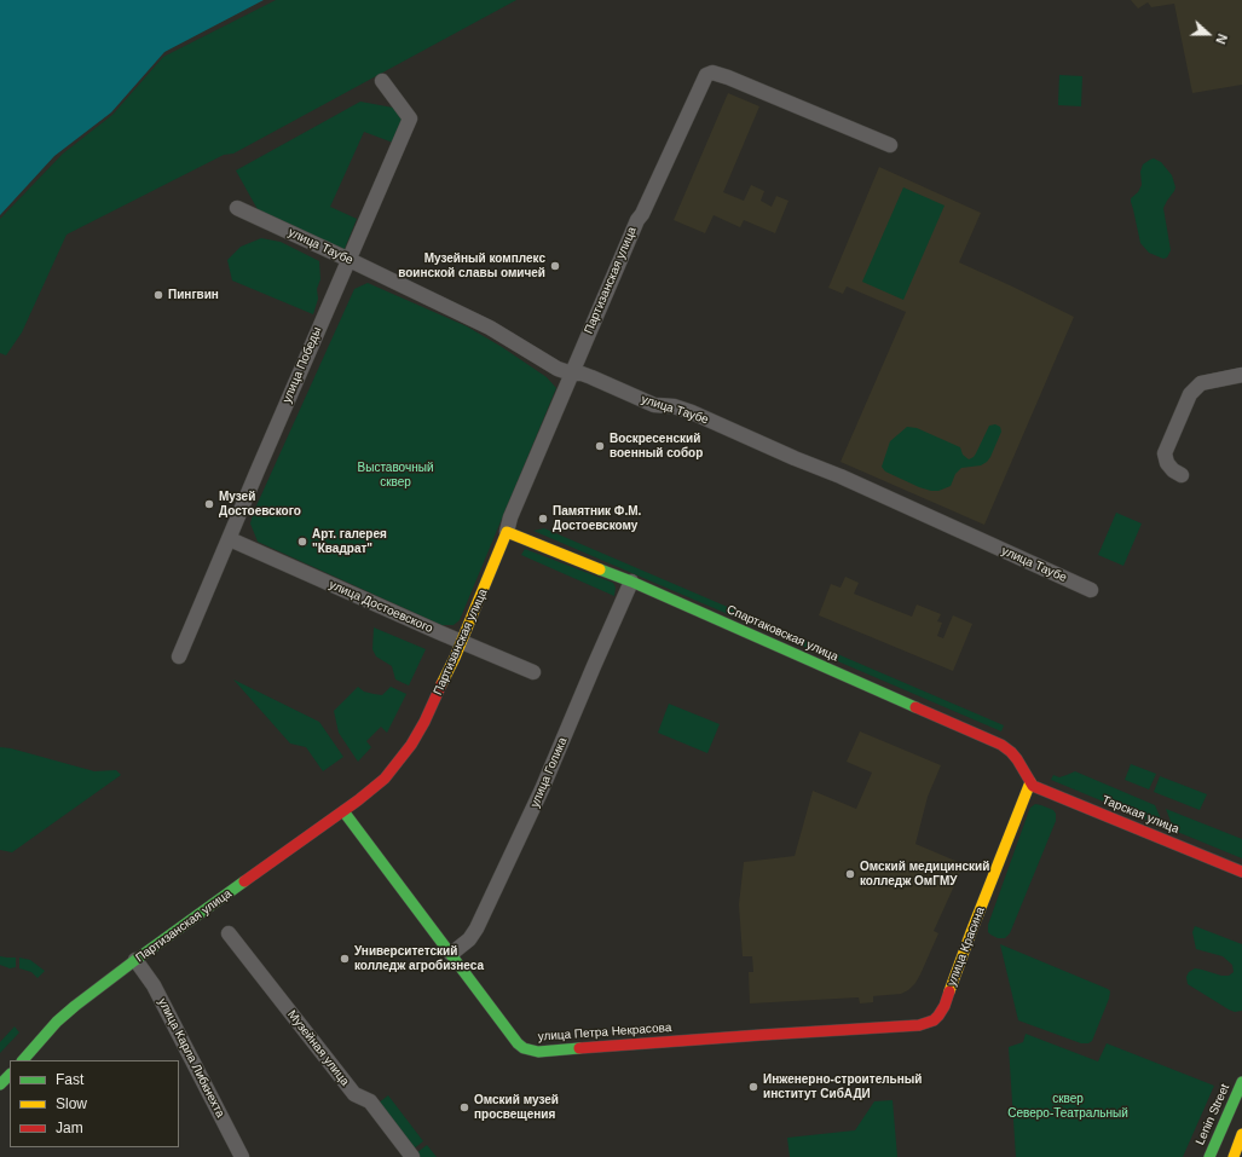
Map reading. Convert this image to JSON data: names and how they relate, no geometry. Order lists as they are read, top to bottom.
{
  "streets": {
    "street": [
      "улица Таубе",
      "Партизанская улица",
      "улица Победы",
      "улица Достоевского",
      "Спартаковская улица",
      "улица Голика",
      "Тарская улица",
      "улица Красина",
      "улица Петра Некрасова",
      "Музейная улица",
      "улица Карла Либкнехта",
      "Lenin Street"
    ]
  },
  "crossings": [
    ["улица Таубе", "Партизанская улица"],
    ["улица Таубе", "улица Победы"],
    ["Партизанская улица", "улица Достоевского"],
    ["Партизанская улица", "Спартаковская улица"],
    ["Партизанская улица", "улица Петра Некрасова"],
    ["Партизанская улица", "улица Карла Либкнехта"],
    ["улица Победы", "улица Достоевского"],
    ["Спартаковская улица", "улица Голика"],
    ["Спартаковская улица", "Тарская улица"],
    ["Спартаковская улица", "улица Красина"],
    ["улица Голика", "улица Петра Некрасова"],
    ["Тарская улица", "улица Красина"],
    ["улица Красина", "улица Петра Некрасова"]
  ],
  "parks": ["Выставочный сквер", "сквер Северо-Театральный"],
  "places": [
    "Музейный комплекс воинской славы омичей",
    "Пингвин",
    "Воскресенский военный собор",
    "Музей Достоевского",
    "Памятник Ф.М. Достоевскому",
    "Арт. галерея \"Квадрат\"",
    "Омский медицинский колледж ОмГМУ",
    "Университетский колледж агробизнеса",
    "Инженерно-строительный институт СибАДИ",
    "Омский музей просвещения"
  ],
  "legend": ["Fast", "Slow", "Jam"],
  "north": "right"
}
